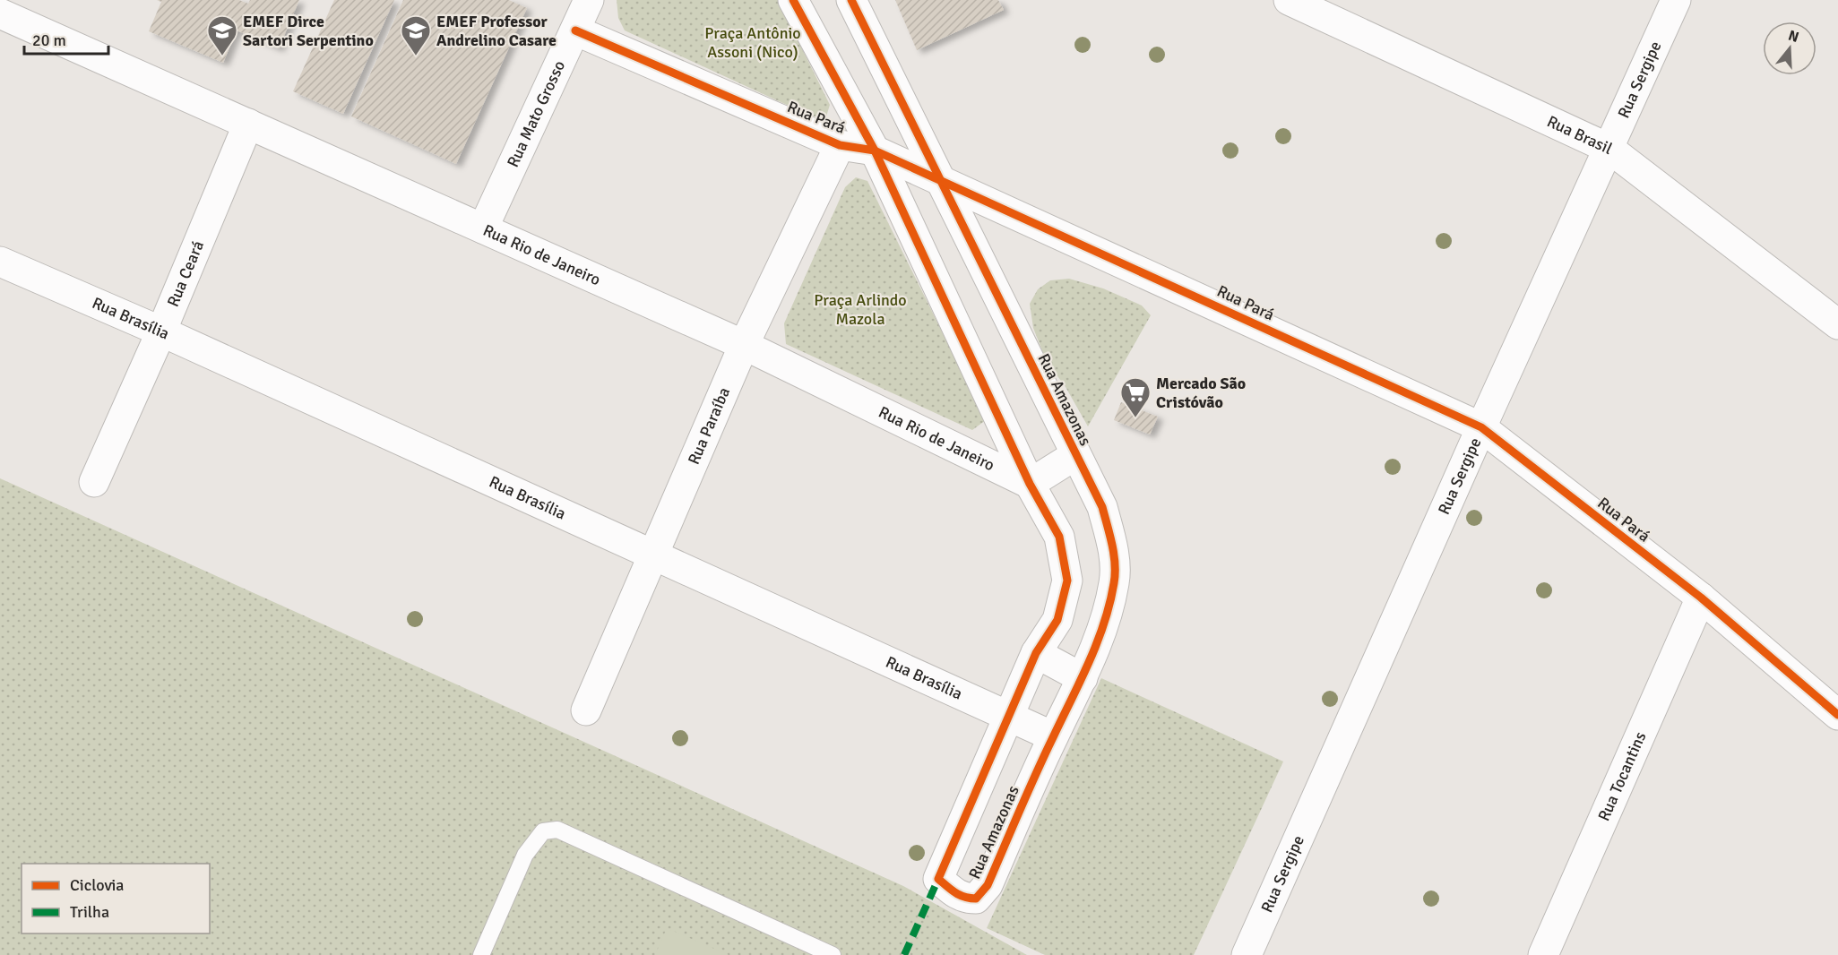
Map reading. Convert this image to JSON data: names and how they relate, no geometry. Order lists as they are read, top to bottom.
{
  "streets": {
    "street": [
      "Rua Sergipe",
      "Rua Mato Grosso",
      "Rua Pará",
      "Rua Brasil",
      "Rua Rio de Janeiro",
      "Rua Ceará",
      "Rua Brasília",
      "Rua Amazonas",
      "Rua Paraíba",
      "Rua Tocantins"
    ]
  },
  "crossings": [
    ["Rua Sergipe", "Rua Pará"],
    ["Rua Sergipe", "Rua Brasil"],
    ["Rua Mato Grosso", "Rua Pará"],
    ["Rua Mato Grosso", "Rua Rio de Janeiro"],
    ["Rua Pará", "Rua Amazonas"],
    ["Rua Pará", "Rua Paraíba"],
    ["Rua Pará", "Rua Tocantins"],
    ["Rua Rio de Janeiro", "Rua Ceará"],
    ["Rua Rio de Janeiro", "Rua Amazonas"],
    ["Rua Rio de Janeiro", "Rua Paraíba"],
    ["Rua Ceará", "Rua Brasília"],
    ["Rua Brasília", "Rua Amazonas"],
    ["Rua Brasília", "Rua Paraíba"]
  ],
  "parks": ["Praça Antônio Assoni (Nico)", "Praça Arlindo Mazola"],
  "places": {
    "school or university": ["EMEF Dirce Sartori Serpentino", "EMEF Professor Andrelino Casare"],
    "supermarket": ["Mercado São Cristóvão"]
  },
  "legend": ["Ciclovia", "Trilha"],
  "scale_bar": "20 m",
  "north": "top"
}
